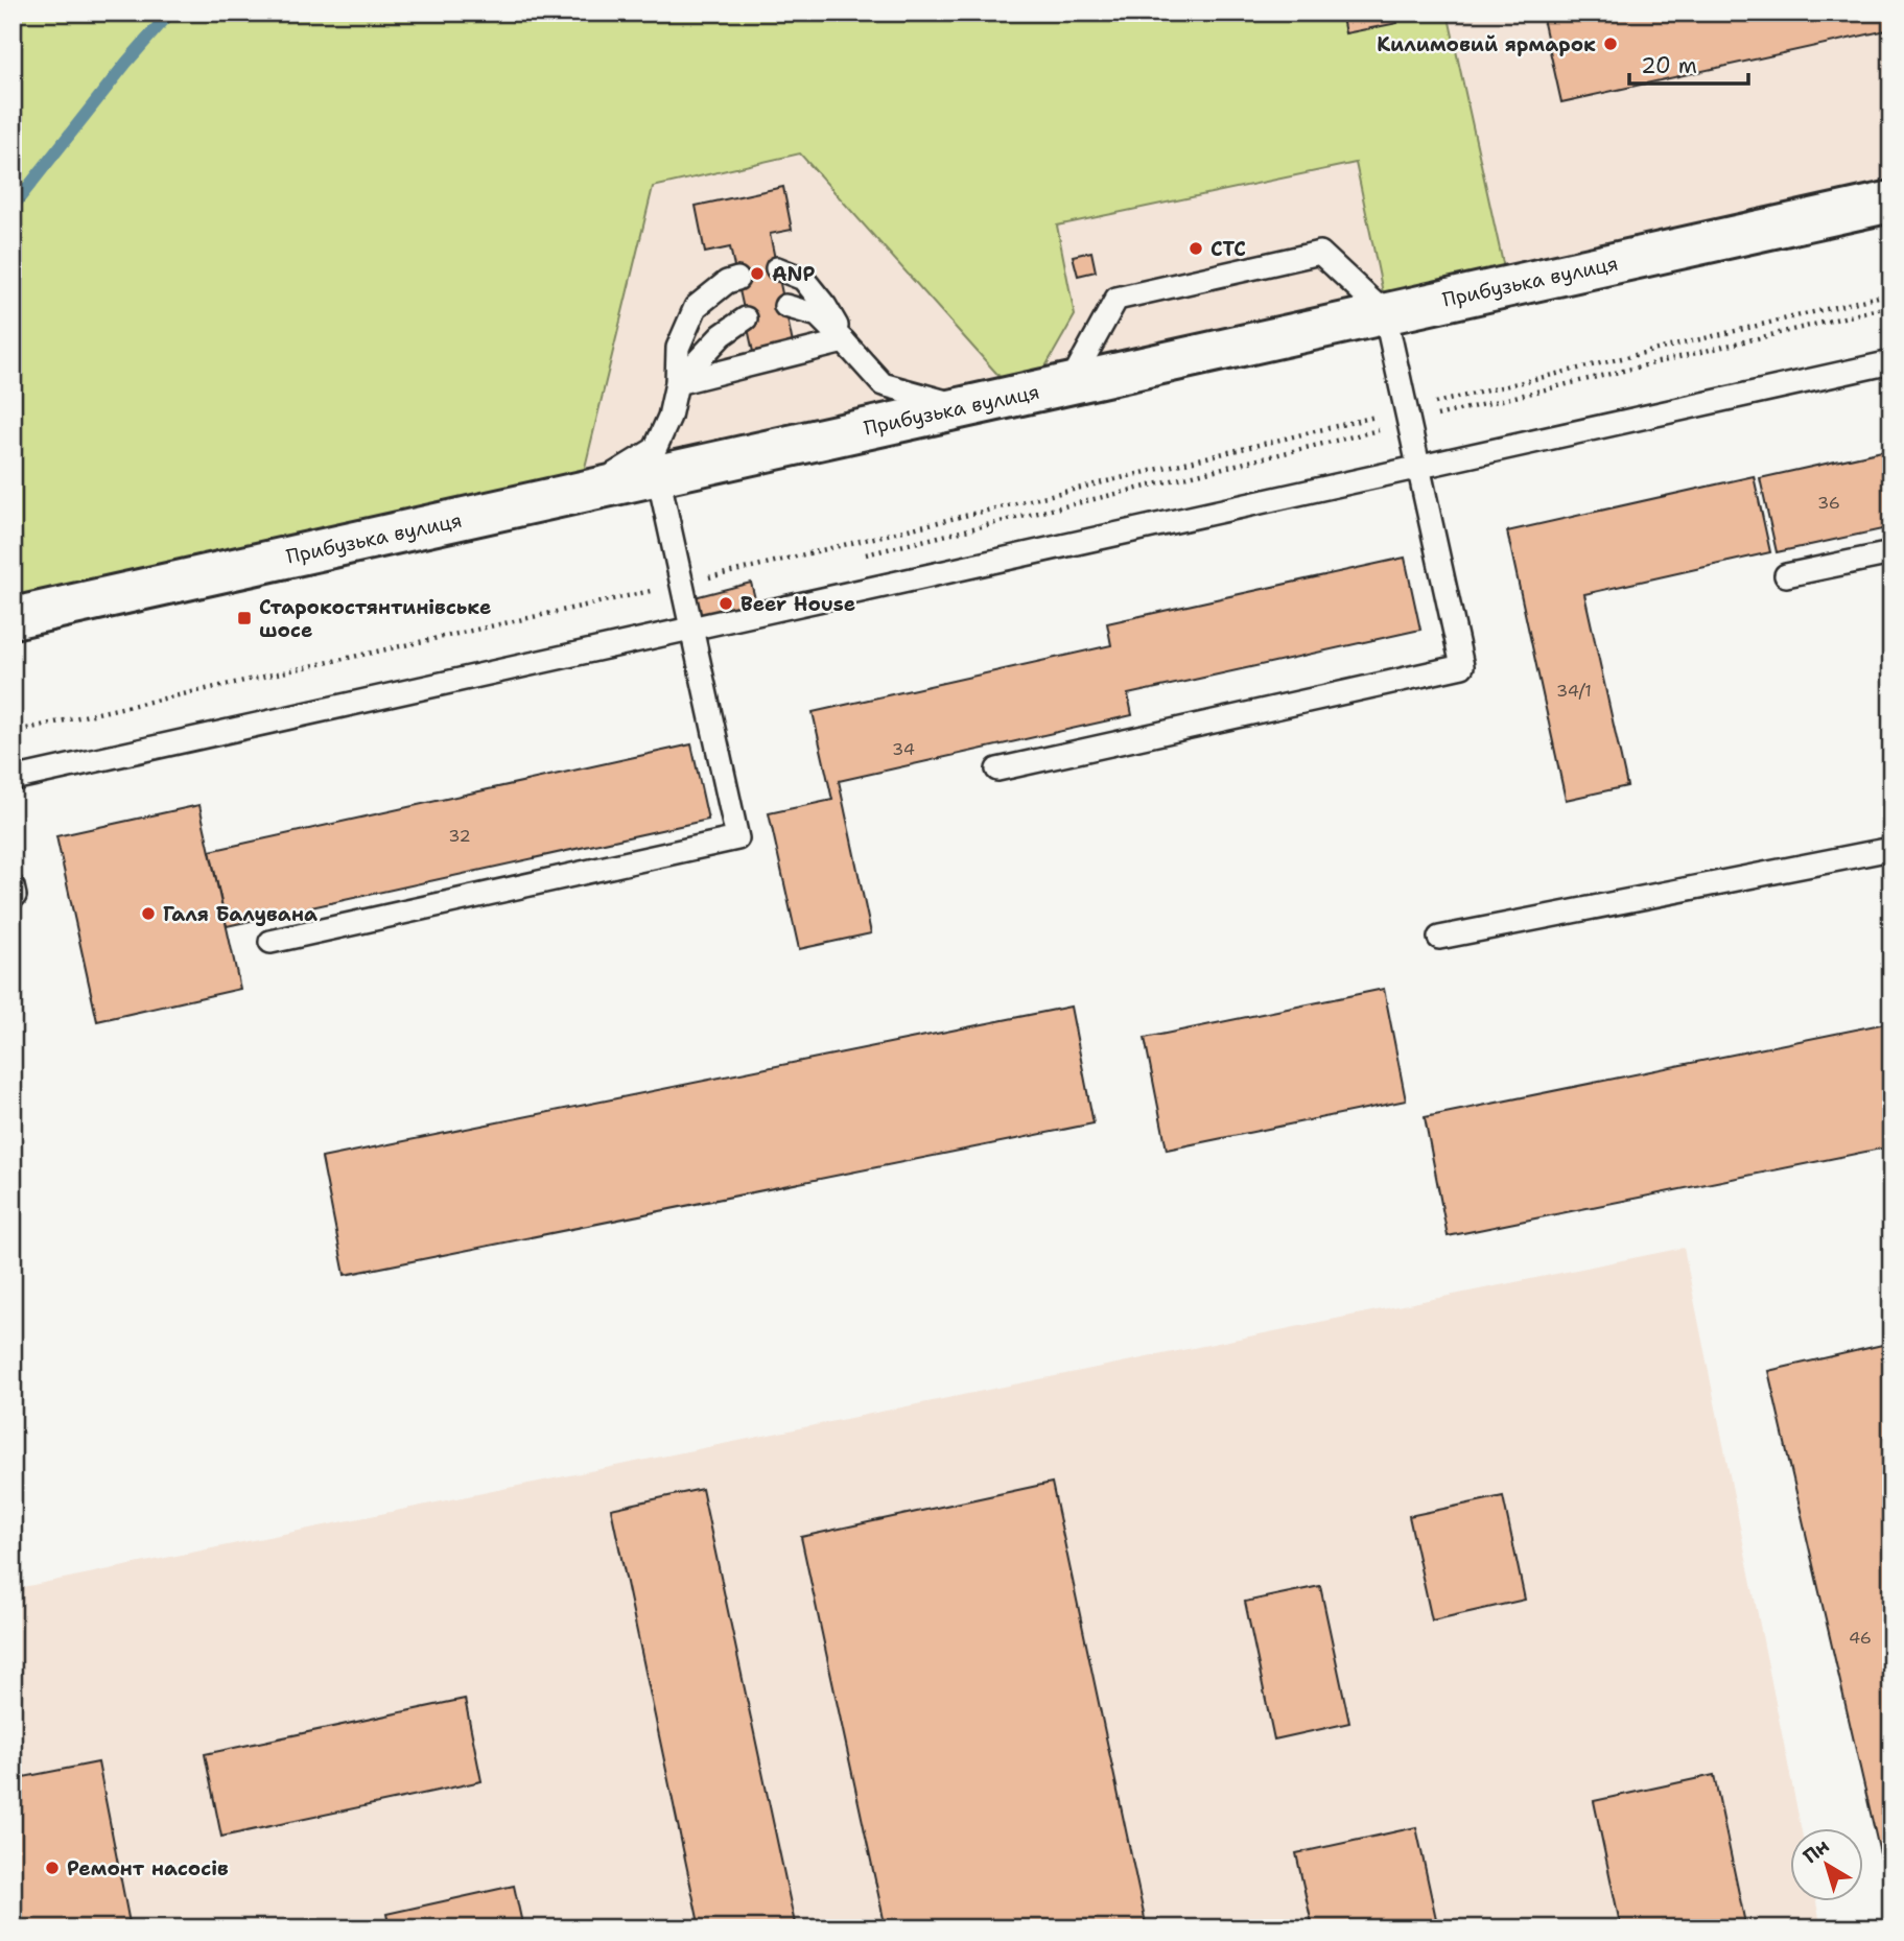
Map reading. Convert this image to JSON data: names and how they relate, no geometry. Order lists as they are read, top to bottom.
{
  "streets": {
    "street": ["Прибузька вулиця"]
  },
  "places": {
    "other": [
      "Килимовий ярмарок",
      "СТС",
      "ANP",
      "Beer House",
      "Галя Балувана",
      "Ремонт насосів"
    ],
    "transit": ["Старокостянтинівське шосе"]
  },
  "house_numbers": [
    "36",
    "34/1",
    "34",
    "32",
    "46"
  ],
  "scale_bar": "20 m",
  "north": "top left"
}
